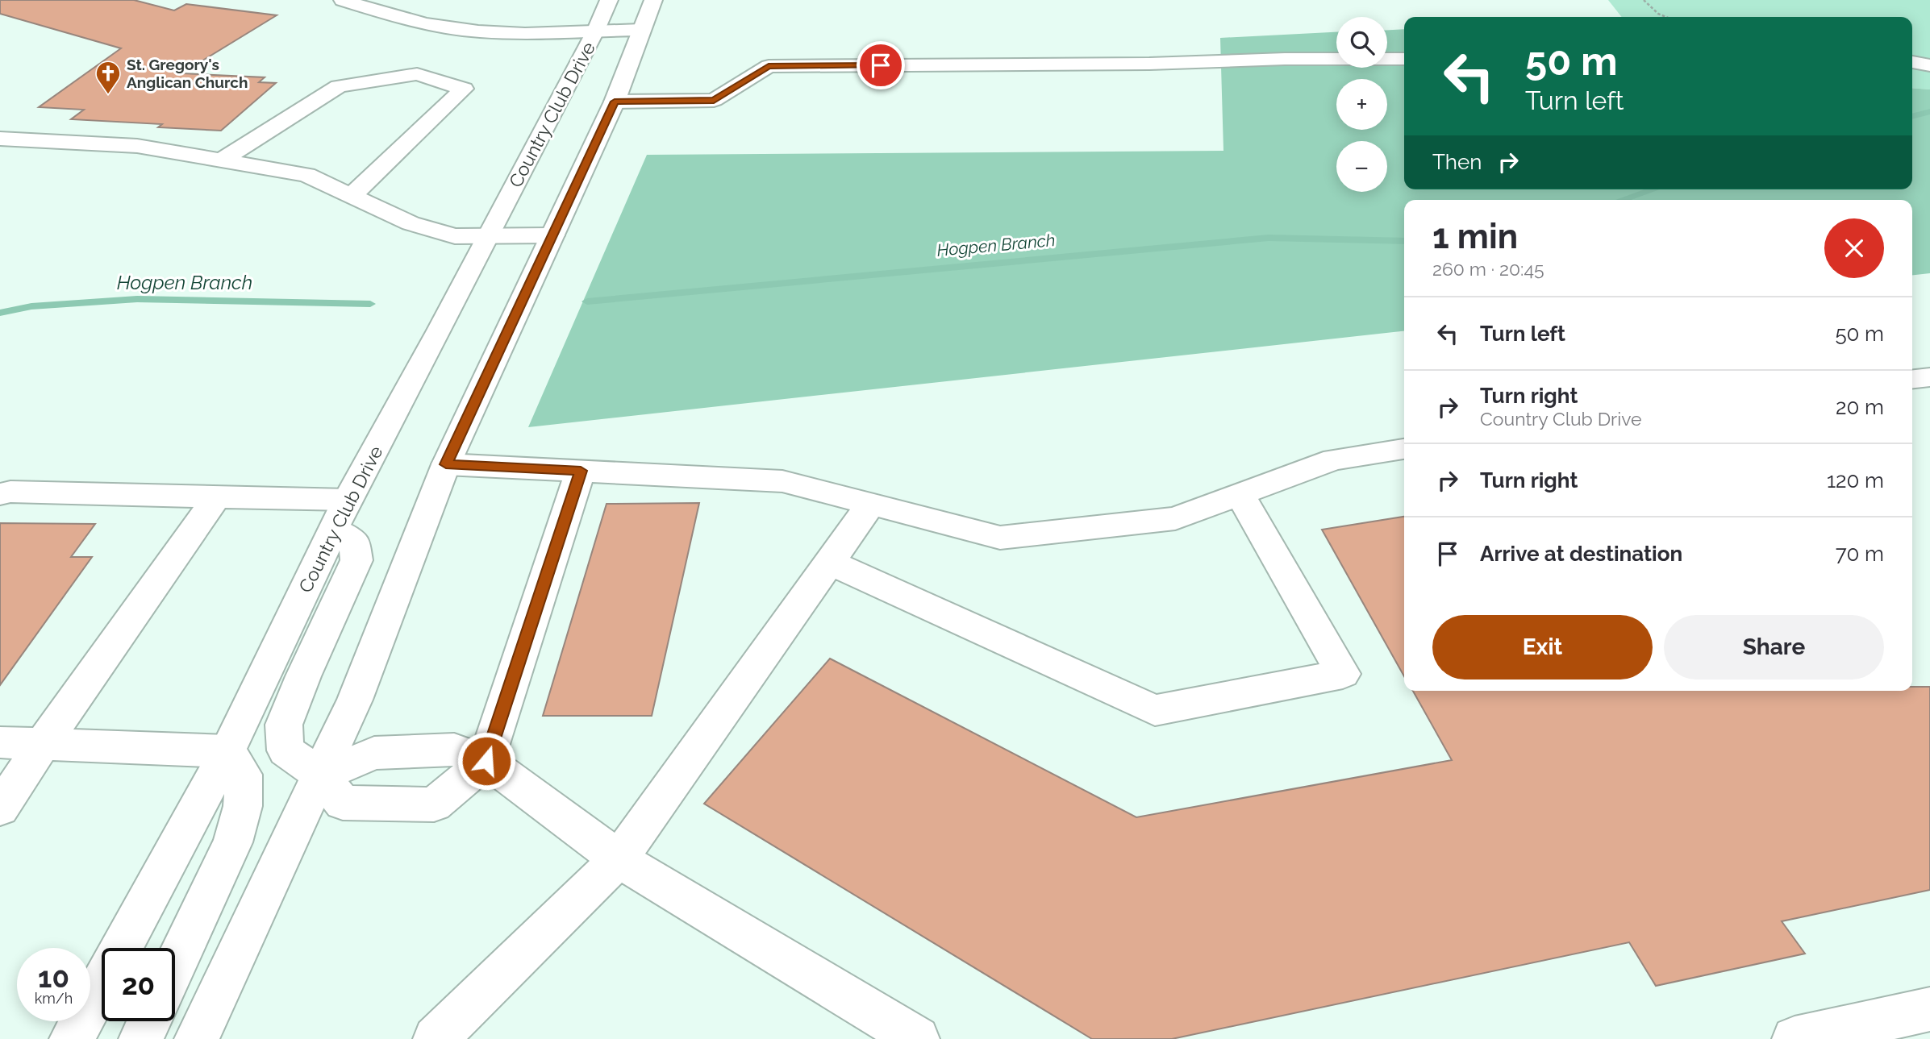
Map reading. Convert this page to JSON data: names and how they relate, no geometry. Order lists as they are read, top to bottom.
{
  "streets": {
    "main road": ["Country Club Drive"]
  },
  "water": ["Hogpen Branch"],
  "places": {
    "church": ["St. Gregory's Anglican Church"]
  },
  "page": {
    "map_buttons": ["+", "−"],
    "turn": ["50 m", "Turn left"],
    "then": "Then",
    "heading": ["1 min", "260 m · 20:45"],
    "list": [
      {
        "name": "Turn left",
        "value": "50 m"
      },
      {
        "name": "Turn right",
        "note": "Country Club Drive",
        "value": "20 m"
      },
      {
        "name": "Turn right",
        "value": "120 m"
      },
      {
        "name": "Arrive at destination",
        "value": "70 m"
      }
    ],
    "buttons": ["Exit", "Share"],
    "speed": "10 km/h",
    "limit": "20"
  }
}
